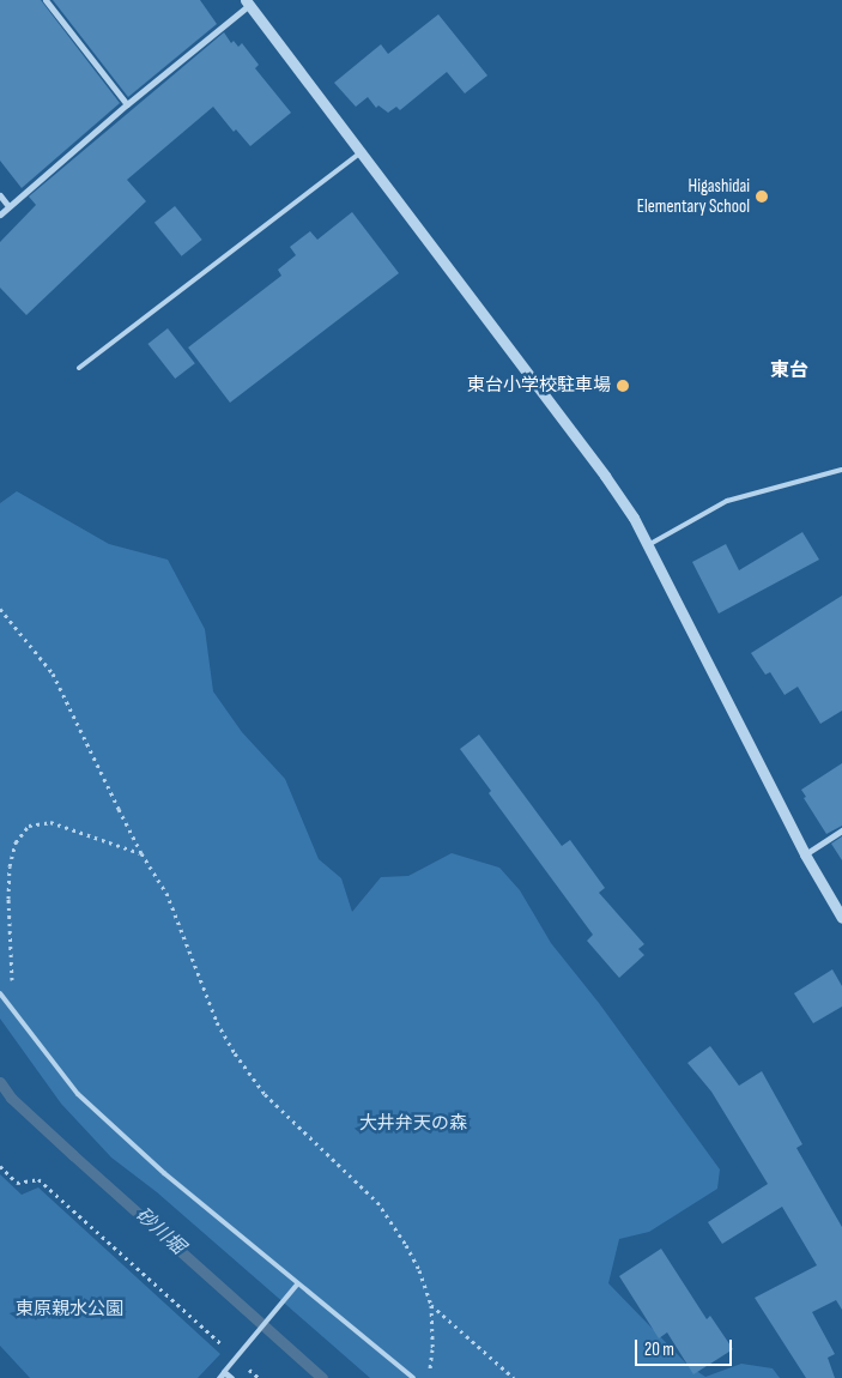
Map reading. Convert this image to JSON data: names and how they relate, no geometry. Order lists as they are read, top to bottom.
{
  "districts": ["東台"],
  "water": ["砂川堀"],
  "parks": ["大井弁天の森", "東原親水公園"],
  "places": ["Higashidai Elementary School", "東台小学校駐車場"],
  "scale_bar": "20 m"
}
